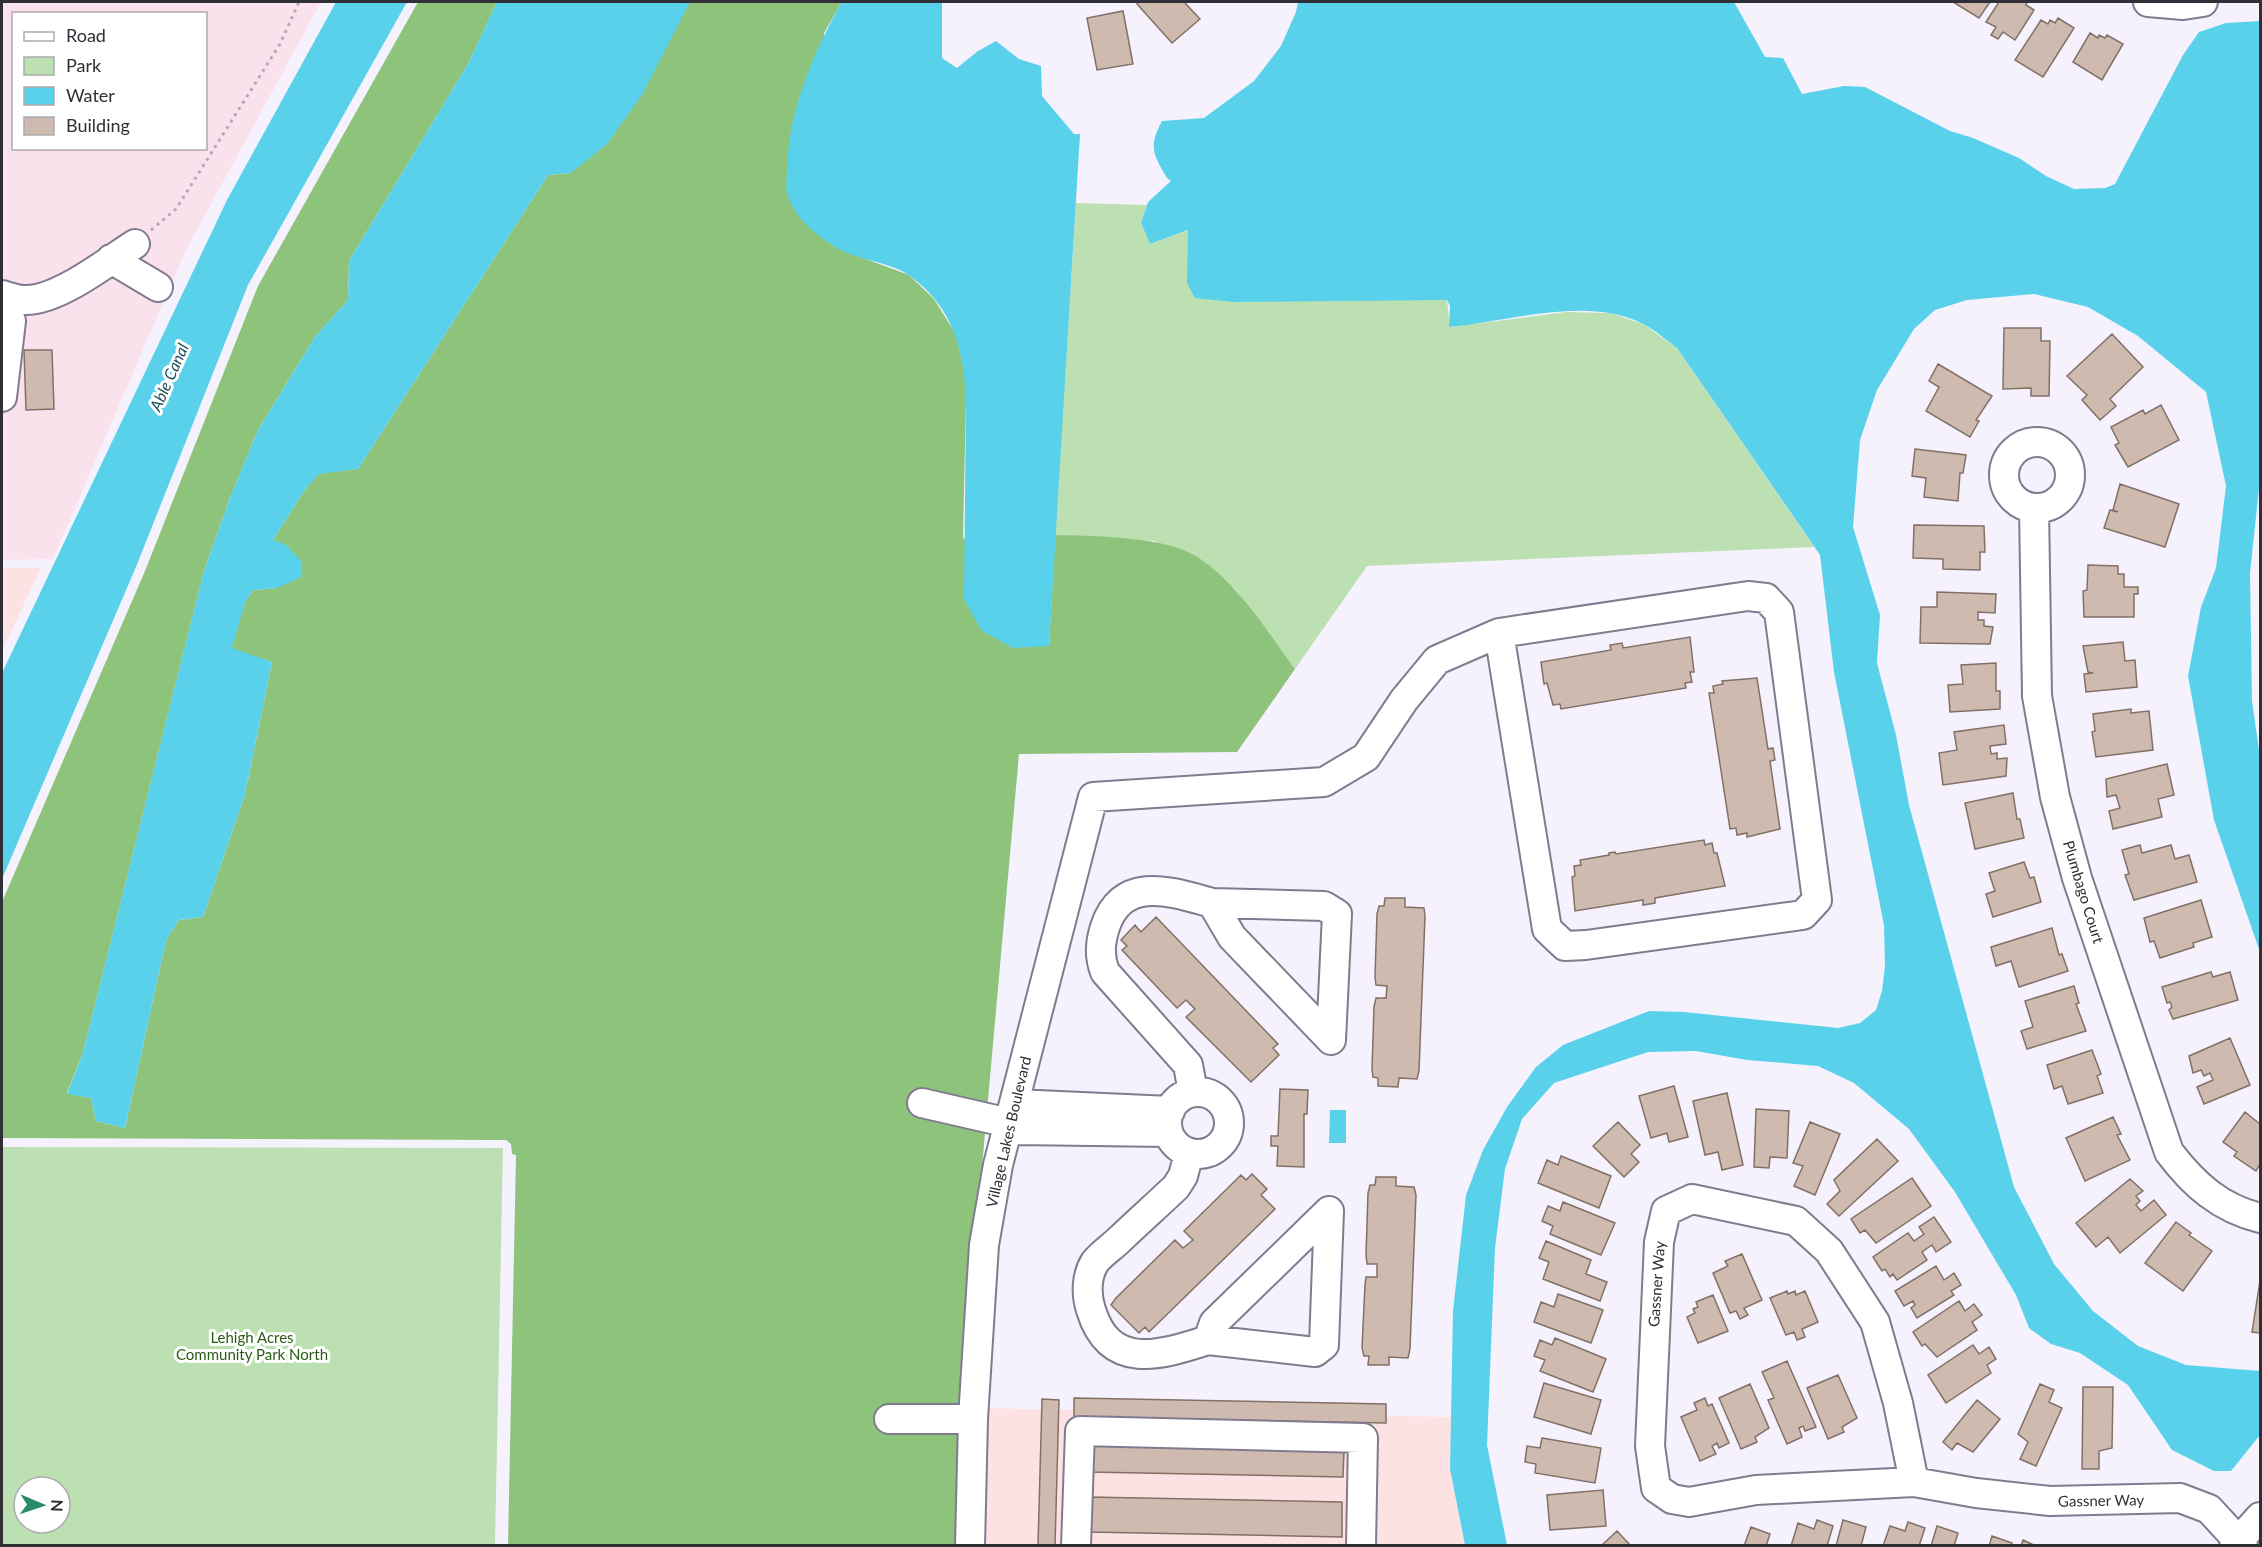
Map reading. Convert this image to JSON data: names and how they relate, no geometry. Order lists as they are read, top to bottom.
{
  "streets": {
    "street": ["Plumbago Court", "Village Lakes Boulevard", "Gassner Way"]
  },
  "water": ["Able Canal"],
  "parks": ["Lehigh Acres Community Park North"],
  "legend": [
    "Road",
    "Park",
    "Water",
    "Building"
  ],
  "north": "right"
}
